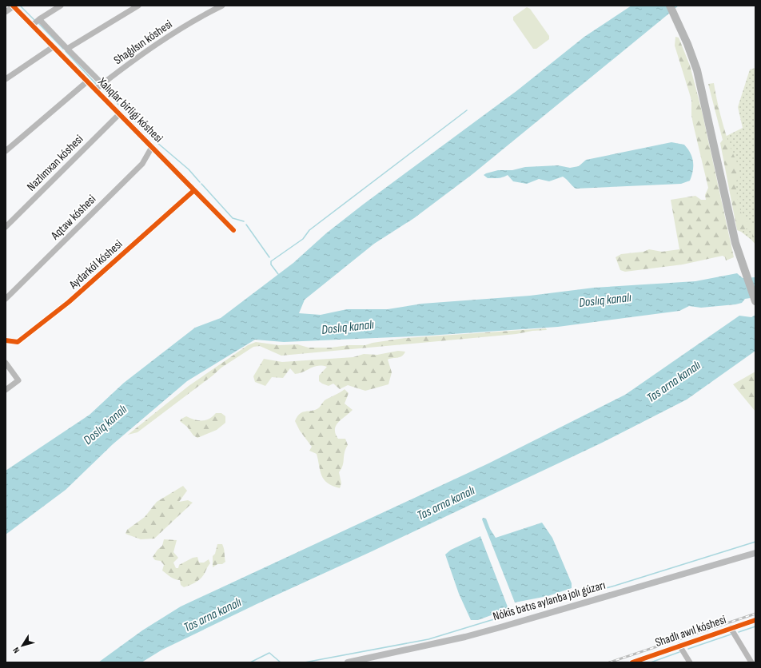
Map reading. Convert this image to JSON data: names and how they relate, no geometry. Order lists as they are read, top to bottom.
{
  "streets": {
    "main road": ["Nókis batıs aylanba jolı gúzarı"],
    "street": [
      "Shaǵılsın kóshesi",
      "Xalıqlar birligi kóshesi",
      "Nazlımxan kóshesi",
      "Aqtaw kóshesi",
      "Aydarkól kóshesi",
      "Shadlı awıl kóshesi"
    ]
  },
  "crossings": [
    ["Shaǵılsın kóshesi", "Xalıqlar birligi kóshesi"],
    ["Xalıqlar birligi kóshesi", "Nazlımxan kóshesi"],
    ["Xalıqlar birligi kóshesi", "Aqtaw kóshesi"],
    ["Xalıqlar birligi kóshesi", "Aydarkól kóshesi"]
  ],
  "water": ["Doslıq kanalı", "Tas arna kanalı"],
  "north": "bottom left"
}
